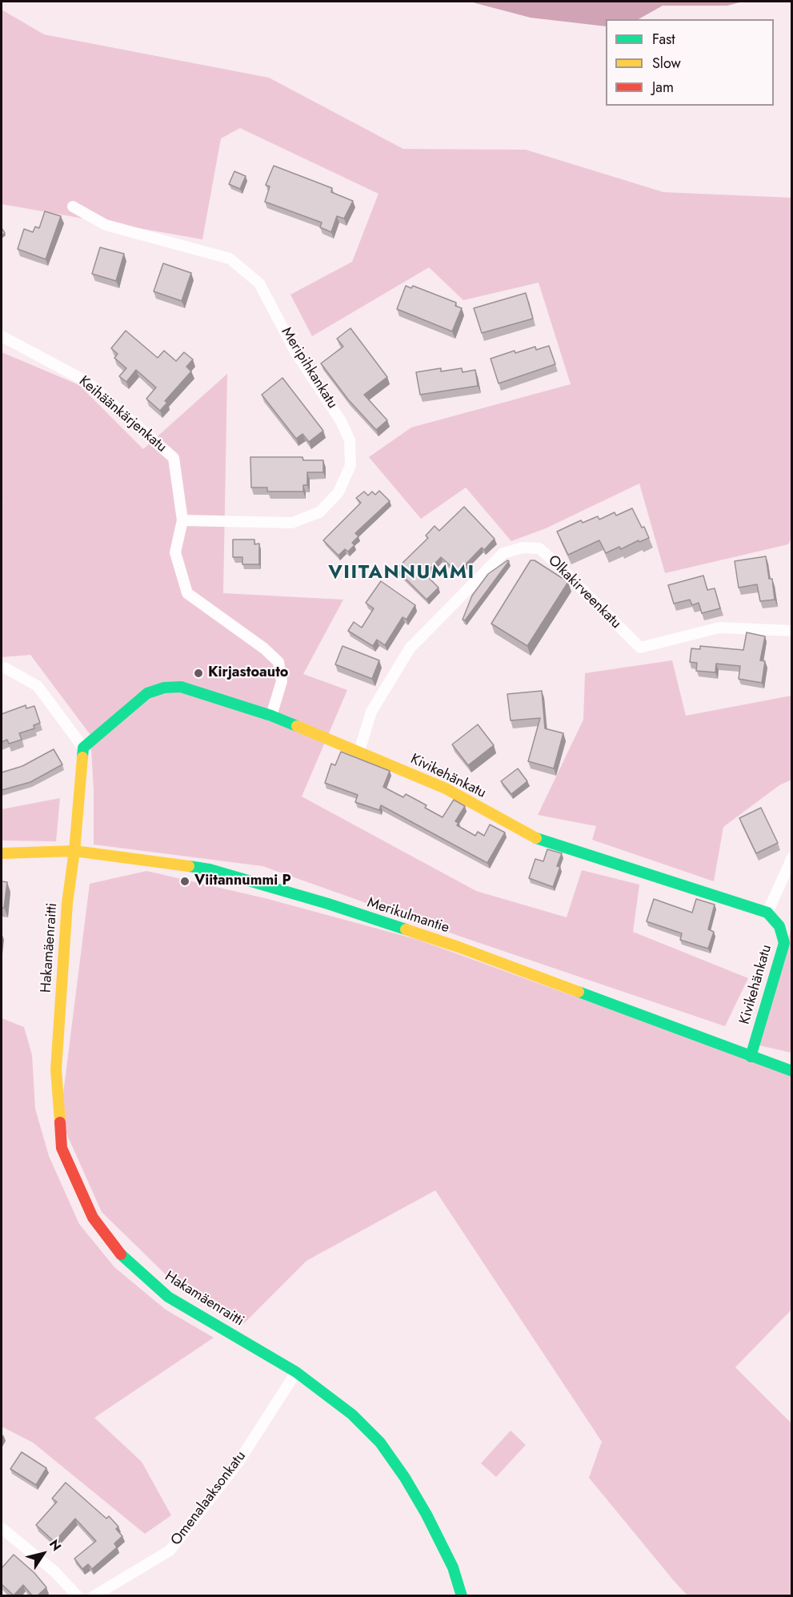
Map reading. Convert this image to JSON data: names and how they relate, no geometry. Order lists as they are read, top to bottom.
{
  "streets": {
    "street": [
      "Meripihkankatu",
      "Keihäänkärjenkatu",
      "Olkakirveenkatu",
      "Kivikehänkatu",
      "Merikulmantie",
      "Hakamäenraitti",
      "Omenalaaksonkatu"
    ]
  },
  "crossings": [
    ["Meripihkankatu", "Keihäänkärjenkatu"],
    ["Keihäänkärjenkatu", "Kivikehänkatu"],
    ["Olkakirveenkatu", "Kivikehänkatu"],
    ["Kivikehänkatu", "Merikulmantie"],
    ["Merikulmantie", "Hakamäenraitti"],
    ["Hakamäenraitti", "Omenalaaksonkatu"]
  ],
  "districts": ["VIITANNUMMI"],
  "places": ["Kirjastoauto", "Viitannummi P"],
  "legend": ["Fast", "Slow", "Jam"],
  "north": "top right"
}
